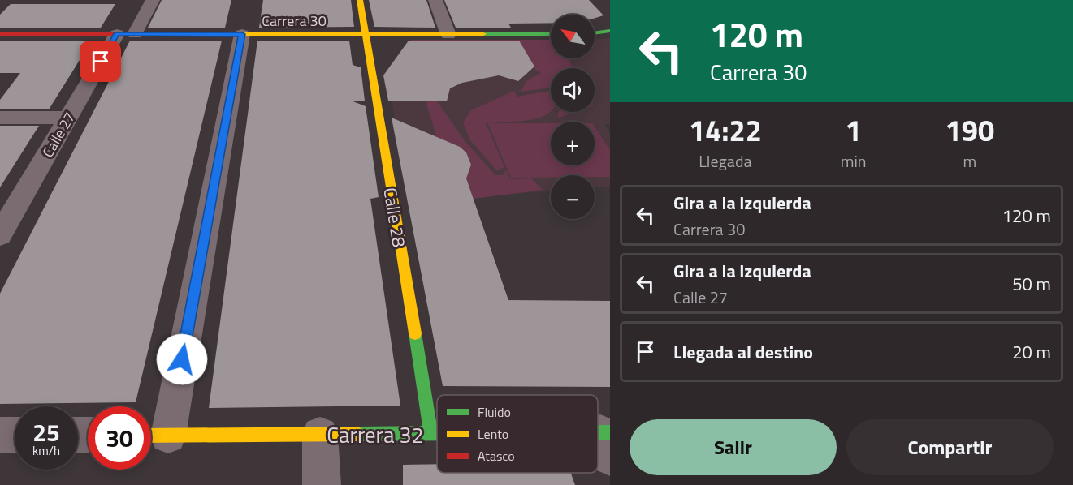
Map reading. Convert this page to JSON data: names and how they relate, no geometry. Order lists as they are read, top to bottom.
{
  "streets": {
    "street": [
      "Carrera 30",
      "Calle 27",
      "Calle 28",
      "Carrera 32"
    ]
  },
  "crossings": [
    ["Carrera 30", "Calle 27"],
    ["Carrera 30", "Calle 28"],
    ["Calle 28", "Carrera 32"]
  ],
  "legend": ["Fluido", "Lento", "Atasco"],
  "north": "top left",
  "page": {
    "turn": ["120 m", "Carrera 30"],
    "map_buttons": ["+", "−"],
    "eta": [
      "14:22",
      "Llegada",
      "1",
      "min",
      "190",
      "m"
    ],
    "list": [
      {
        "name": "Gira a la izquierda",
        "note": "Carrera 30",
        "value": "120 m"
      },
      {
        "name": "Gira a la izquierda",
        "note": "Calle 27",
        "value": "50 m"
      },
      {
        "name": "Llegada al destino",
        "value": "20 m"
      }
    ],
    "speed": "25 km/h",
    "limit": "30",
    "buttons": ["Salir", "Compartir"]
  }
}
